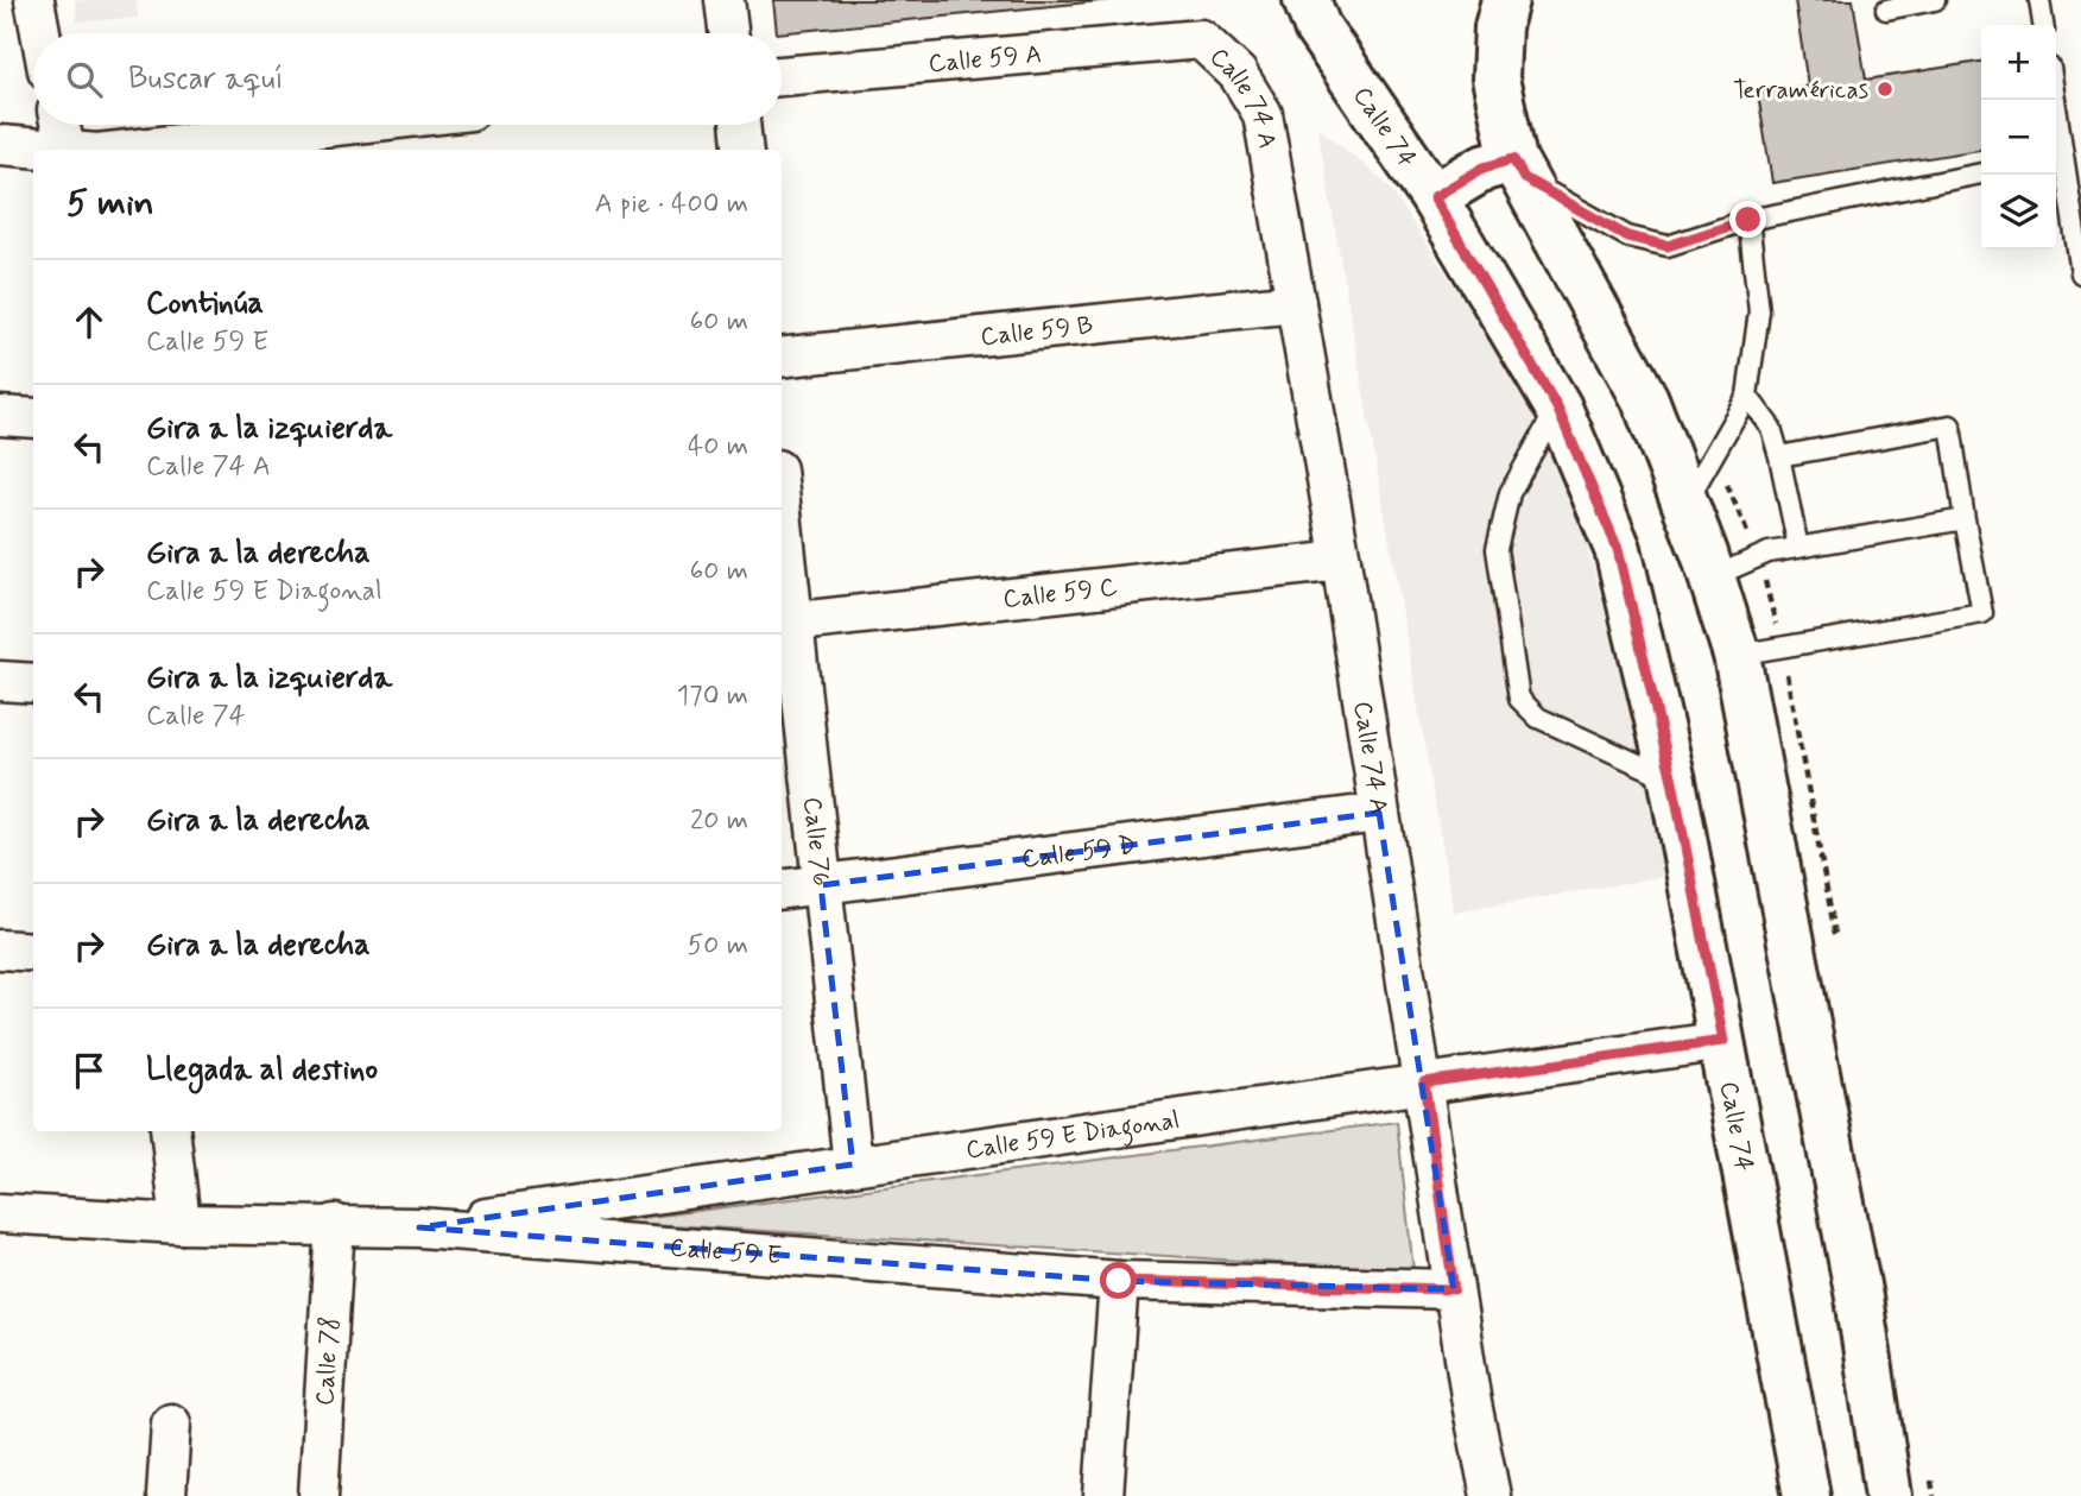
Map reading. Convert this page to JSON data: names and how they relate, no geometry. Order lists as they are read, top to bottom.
{
  "streets": {
    "main road": ["Calle 74"],
    "street": [
      "Calle 59 A",
      "Calle 74 A",
      "Calle 59 B",
      "Calle 59 C",
      "Calle 76",
      "Calle 59 D",
      "Calle 59 E Diagonal",
      "Calle 59 E",
      "Calle 78"
    ]
  },
  "crossings": [
    ["Calle 59 A", "Calle 74 A"],
    ["Calle 74 A", "Calle 59 B"],
    ["Calle 74 A", "Calle 59 C"],
    ["Calle 74 A", "Calle 59 D"],
    ["Calle 74 A", "Calle 59 E Diagonal"],
    ["Calle 74 A", "Calle 59 E"],
    ["Calle 74", "Calle 59 E Diagonal"],
    ["Calle 59 C", "Calle 76"],
    ["Calle 76", "Calle 59 D"],
    ["Calle 76", "Calle 59 E Diagonal"],
    ["Calle 59 E Diagonal", "Calle 59 E"],
    ["Calle 59 E", "Calle 78"]
  ],
  "places": ["Terraméricas"],
  "page": {
    "map_buttons": ["+", "−"],
    "search": "Buscar aquí",
    "heading": ["5 min", "A pie · 400 m"],
    "list": [
      ["Continúa", "Calle 59 E", "60 m"],
      ["Gira a la izquierda", "Calle 74 A", "40 m"],
      ["Gira a la derecha", "Calle 59 E Diagonal", "60 m"],
      ["Gira a la izquierda", "Calle 74", "170 m"],
      ["Gira a la derecha", "20 m"],
      ["Gira a la derecha", "50 m"],
      "Llegada al destino"
    ]
  }
}
